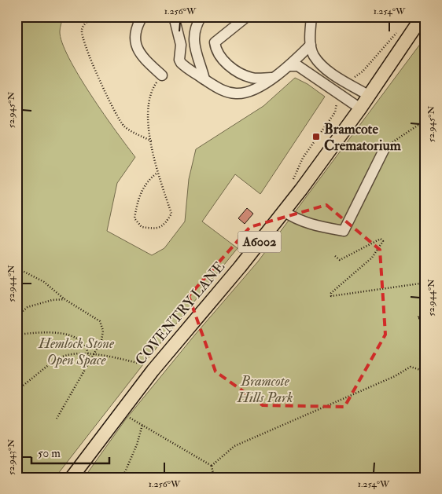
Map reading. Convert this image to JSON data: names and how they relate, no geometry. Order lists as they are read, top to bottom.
{
  "streets": {
    "main road": ["A6002", "COVENTRY LANE"]
  },
  "parks": ["Hemlock Stone Open Space", "Bramcote Hills Park"],
  "places": {
    "transit": ["Bramcote Crematorium"]
  },
  "scale_bar": "50 m",
  "coordinates": [
    "1.256°W",
    "1.254°W",
    "52.945°N",
    "52.944°N",
    "52.943°N"
  ]
}
